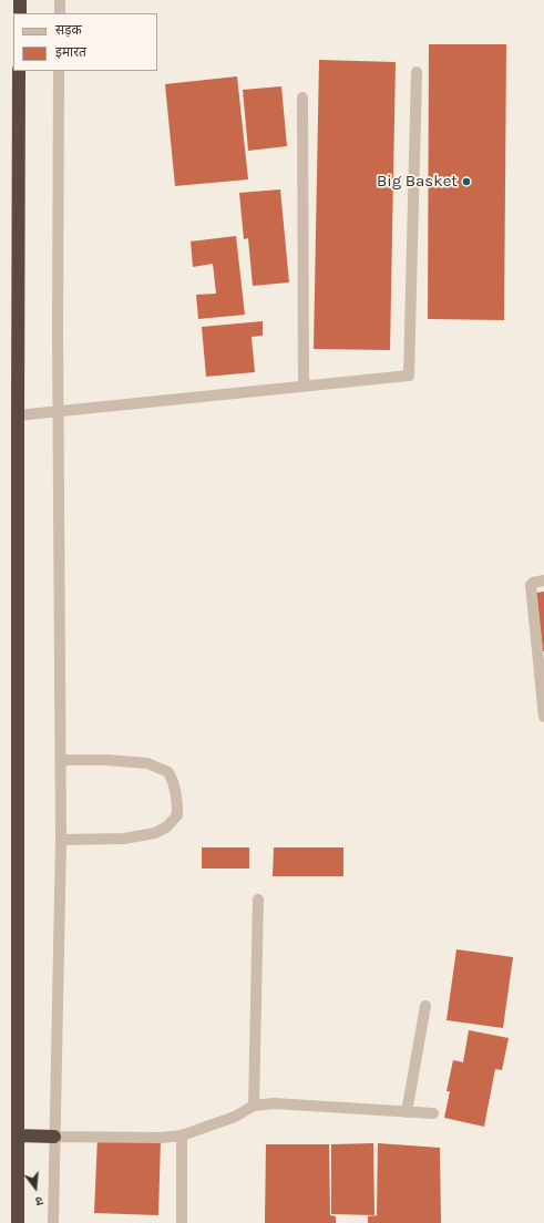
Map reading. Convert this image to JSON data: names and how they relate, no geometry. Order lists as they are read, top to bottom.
{
  "places": ["Big Basket"],
  "legend": ["सड़क", "इमारत"],
  "north": "bottom"
}
